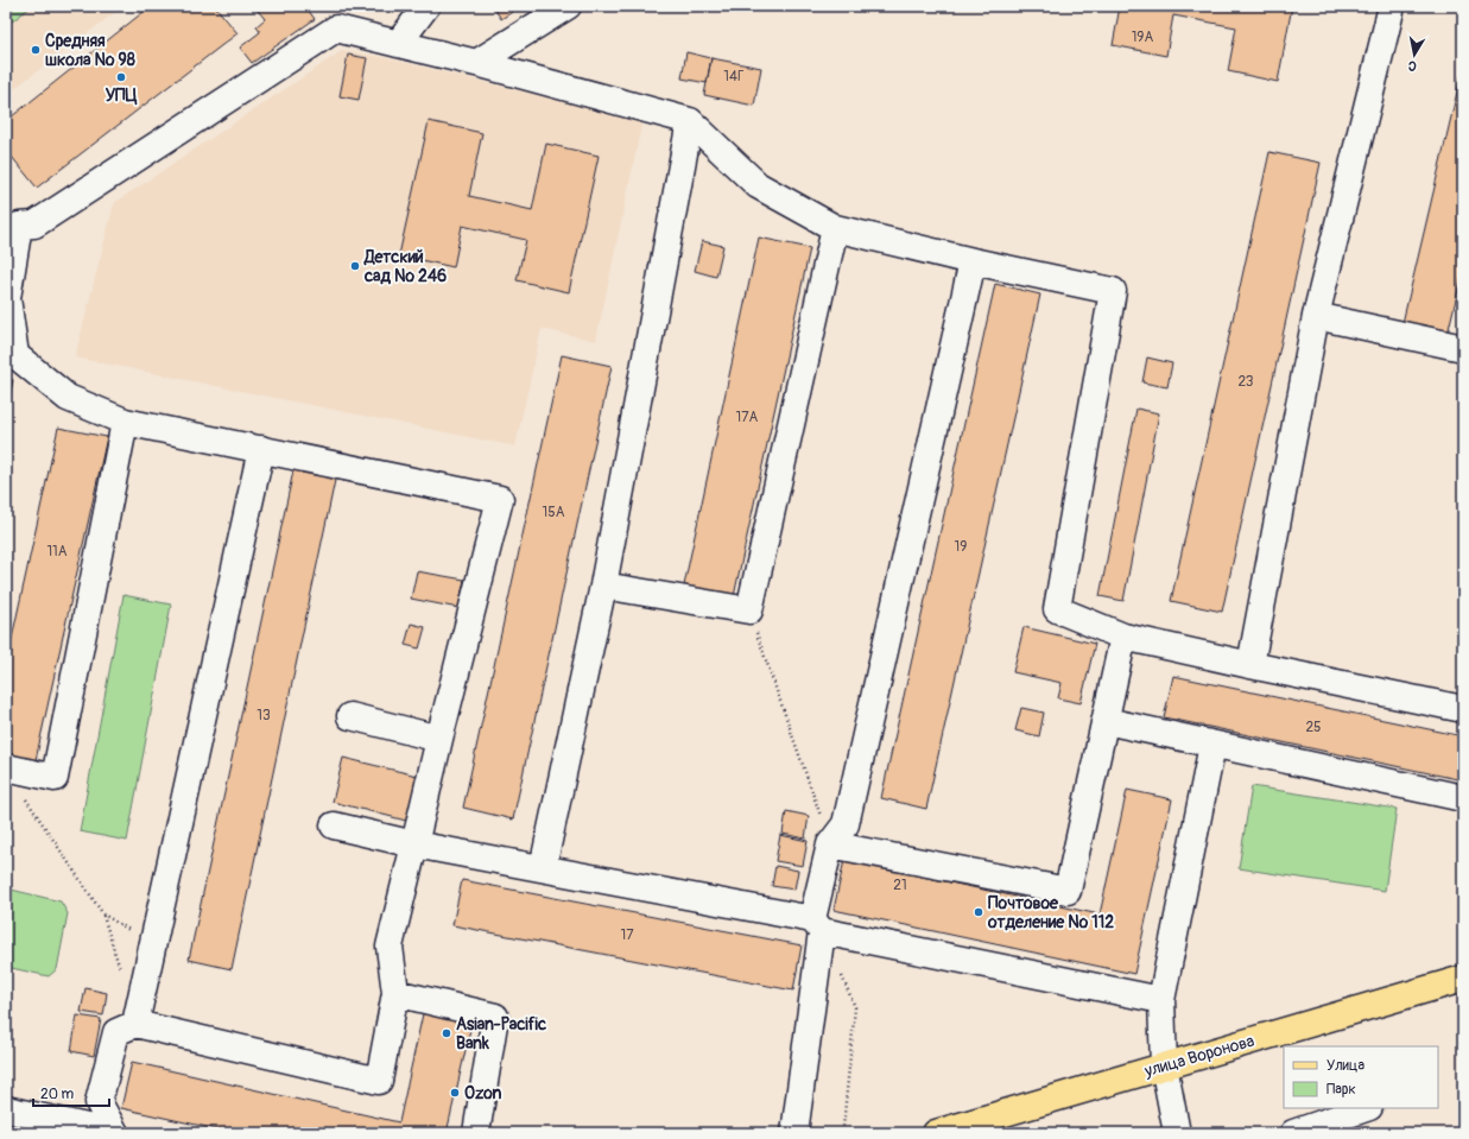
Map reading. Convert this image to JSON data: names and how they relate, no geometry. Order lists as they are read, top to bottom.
{
  "streets": {
    "main road": ["улица Воронова"]
  },
  "places": [
    "Средняя школа № 98",
    "УПЦ",
    "Детский сад № 246",
    "Почтовое отделение № 112",
    "Asian-Pacific Bank",
    "Ozon"
  ],
  "house_numbers": [
    "19А",
    "14Г",
    "23",
    "17А",
    "15А",
    "19",
    "11А",
    "13",
    "25",
    "21",
    "17"
  ],
  "legend": ["Улица", "Парк"],
  "scale_bar": "20 m",
  "north": "bottom"
}
